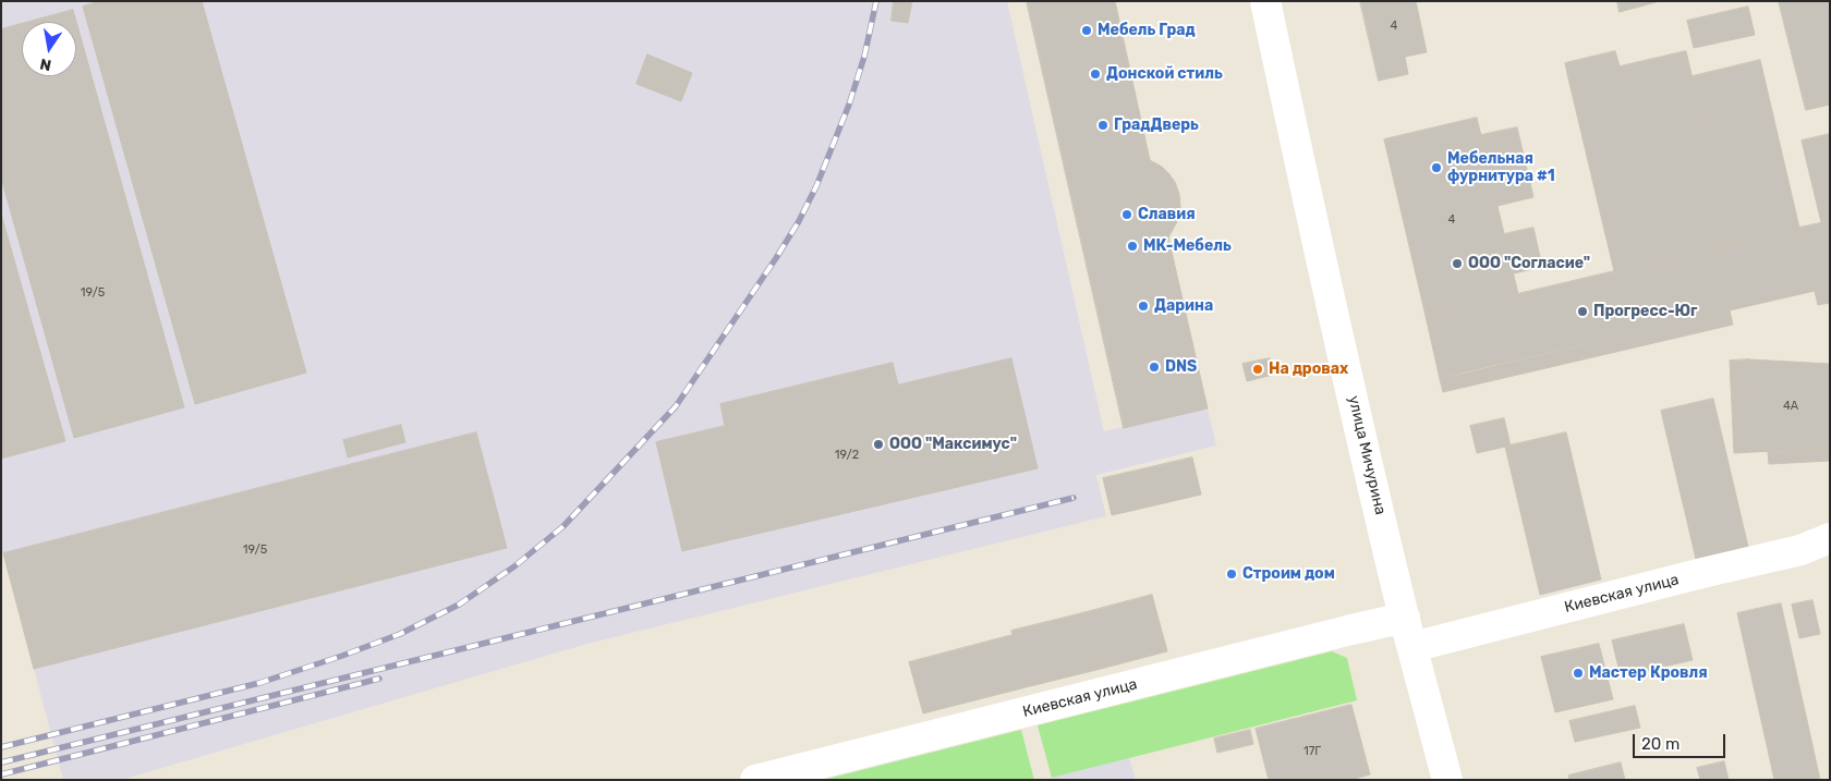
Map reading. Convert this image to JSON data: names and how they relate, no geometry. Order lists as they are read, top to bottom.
{
  "streets": {
    "street": ["улица Мичурина", "Киевская улица"]
  },
  "crossings": [
    ["улица Мичурина", "Киевская улица"]
  ],
  "places": [
    "Мебель Град",
    "Донской стиль",
    "ГрадДверь",
    "Мебельная фурнитура #1",
    "Славия",
    "МК-Мебель",
    "ООО \"Согласие\"",
    "Дарина",
    "Прогресс-Юг",
    "DNS",
    "На дровах",
    "ООО \"Максимус\"",
    "Строим дом",
    "Мастер Кровля"
  ],
  "house_numbers": [
    "4",
    "4",
    "19/5",
    "4А",
    "19/2",
    "19/5",
    "17Г"
  ],
  "scale_bar": "20 m",
  "north": "bottom"
}
